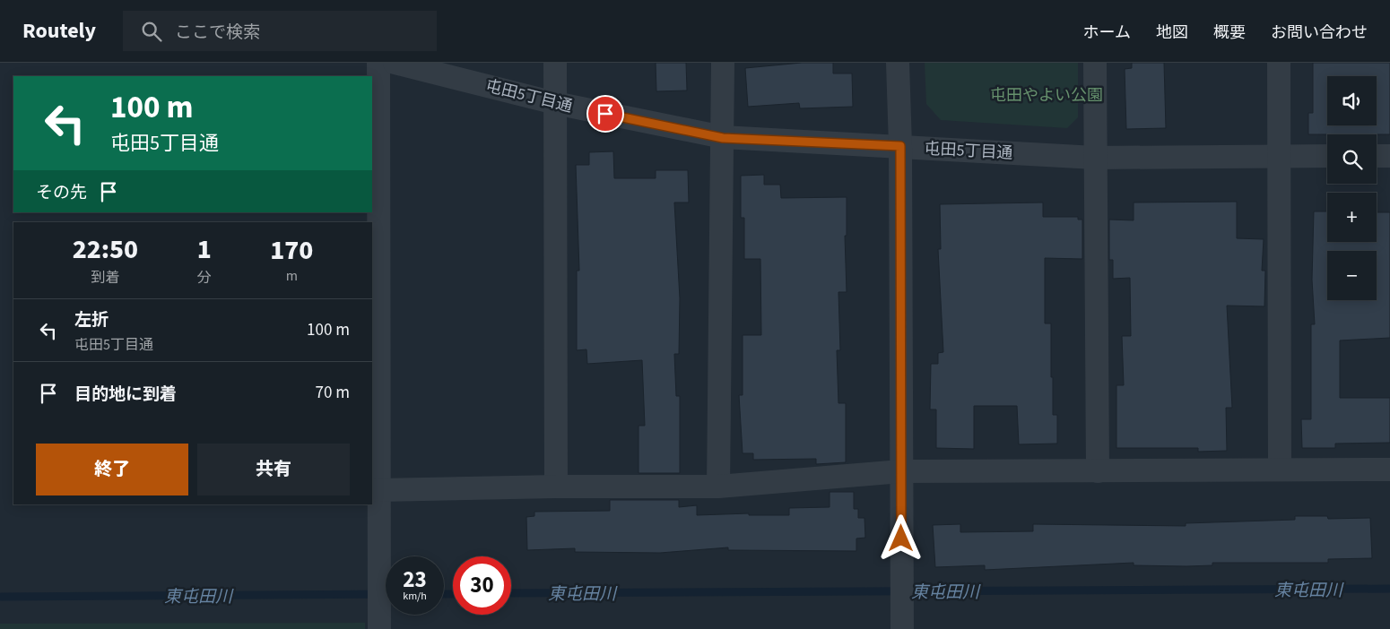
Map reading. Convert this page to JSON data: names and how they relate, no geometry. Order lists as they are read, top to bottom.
{
  "streets": {
    "street": ["屯田5丁目通"]
  },
  "water": ["東屯田川"],
  "parks": ["屯田やよい公園"],
  "page": {
    "header": "Routely",
    "search": "ここで検索",
    "nav": [
      "ホーム",
      "地図",
      "概要",
      "お問い合わせ"
    ],
    "map_buttons": ["+", "−"],
    "turn": ["100 m", "屯田5丁目通"],
    "then": "その先",
    "eta": [
      "22:50",
      "到着",
      "1",
      "分",
      "170",
      "m"
    ],
    "list": [
      {
        "name": "左折",
        "note": "屯田5丁目通",
        "value": "100 m"
      },
      {
        "name": "目的地に到着",
        "value": "70 m"
      }
    ],
    "buttons": ["終了", "共有"],
    "speed": "23 km/h",
    "limit": "30"
  }
}
